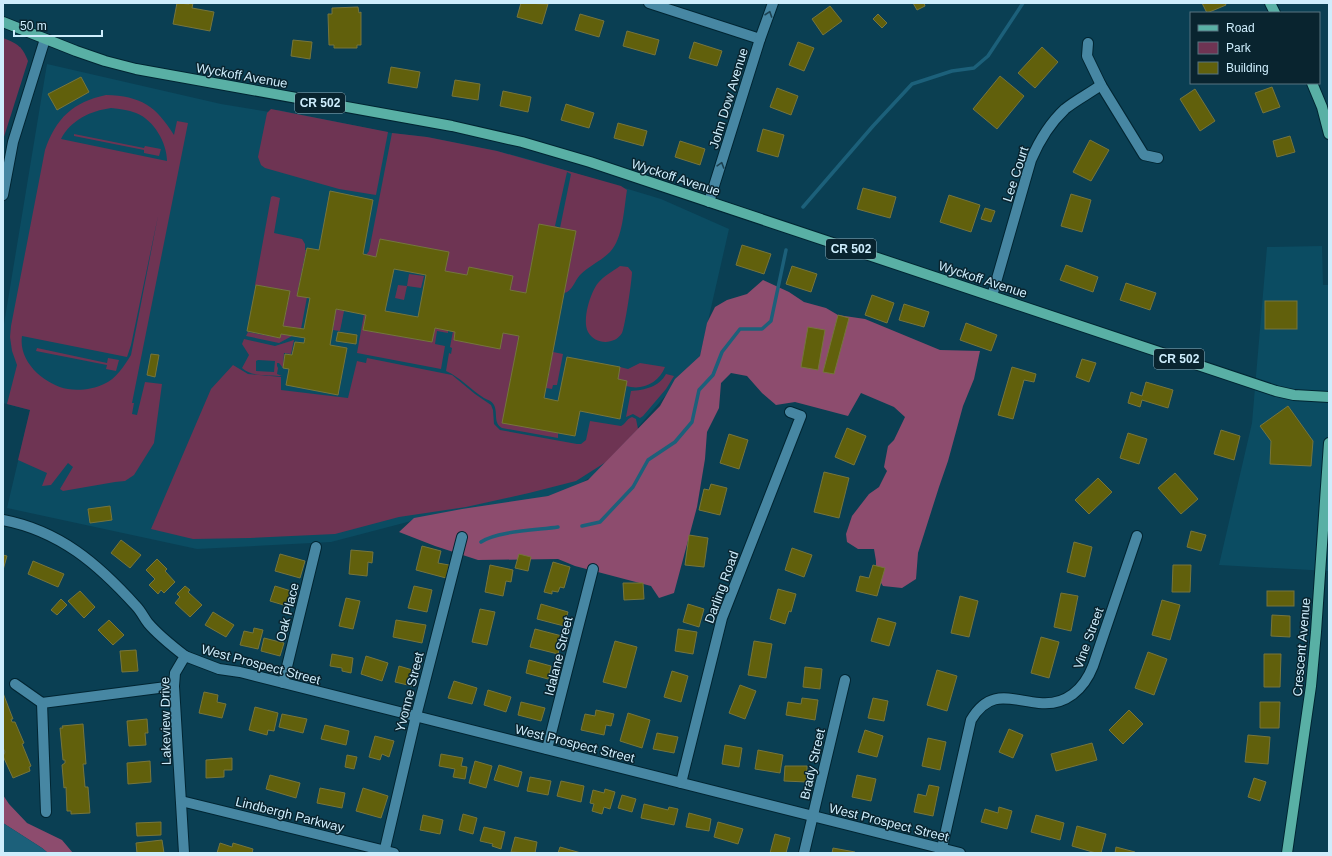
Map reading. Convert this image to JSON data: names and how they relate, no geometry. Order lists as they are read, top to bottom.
{
  "streets": {
    "main road": ["Wyckoff Avenue", "CR 502", "Crescent Avenue"],
    "street": [
      "John Dow Avenue",
      "Lee Court",
      "Darling Road",
      "Oak Place",
      "Vine Street",
      "Idalane Street",
      "West Prospect Street",
      "Yvonne Street",
      "Lakeview Drive",
      "Brady Street",
      "Lindbergh Parkway"
    ]
  },
  "crossings": [
    ["Wyckoff Avenue", "John Dow Avenue"],
    ["Wyckoff Avenue", "Lee Court"],
    ["Darling Road", "West Prospect Street"],
    ["Oak Place", "West Prospect Street"],
    ["Vine Street", "West Prospect Street"],
    ["Idalane Street", "West Prospect Street"],
    ["West Prospect Street", "Yvonne Street"],
    ["West Prospect Street", "Lakeview Drive"],
    ["West Prospect Street", "Brady Street"],
    ["Yvonne Street", "Lindbergh Parkway"],
    ["Lakeview Drive", "Lindbergh Parkway"]
  ],
  "one_way": ["John Dow Avenue"],
  "legend": ["Road", "Park", "Building"],
  "scale_bar": "50 m"
}
